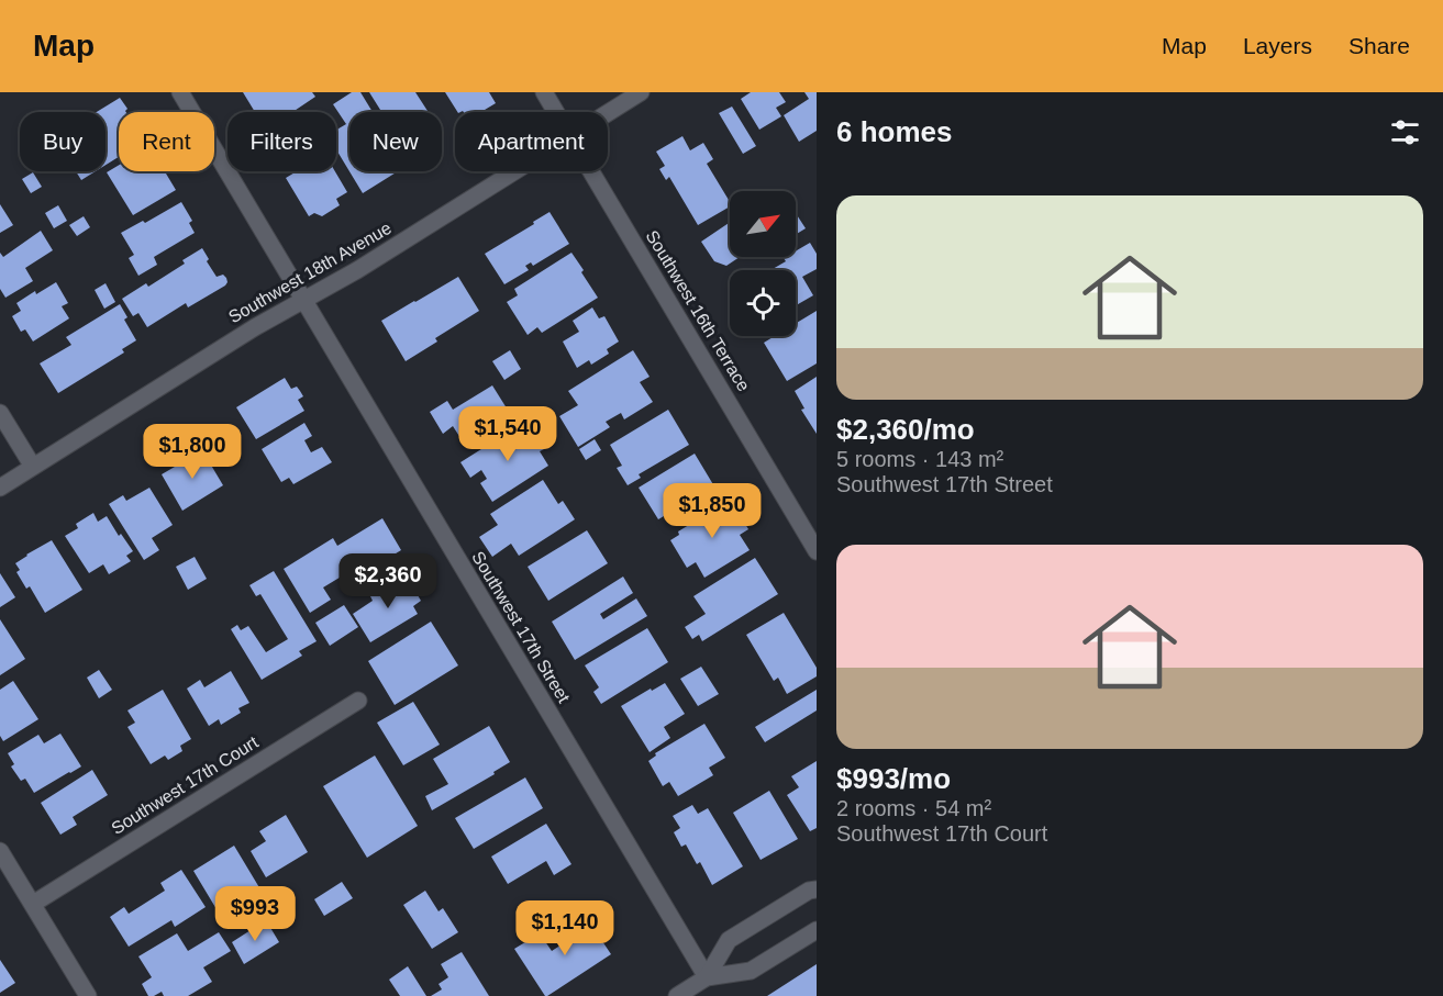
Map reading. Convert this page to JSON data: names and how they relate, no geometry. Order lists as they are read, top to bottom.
{
  "streets": {
    "street": [
      "Southwest 18th Avenue",
      "Southwest 16th Terrace",
      "Southwest 17th Street",
      "Southwest 17th Court"
    ]
  },
  "crossings": [
    ["Southwest 18th Avenue", "Southwest 17th Street"]
  ],
  "north": "top right",
  "page": {
    "header": "Map",
    "nav": ["Map", "Layers", "Share"],
    "heading": "6 homes",
    "chip": [
      "Buy",
      "Rent",
      "Filters",
      "New",
      "Apartment"
    ],
    "list": [
      {
        "name": "$2,360/mo",
        "note": "5 rooms · 143 m² · Southwest 17th Street"
      },
      {
        "name": "$993/mo",
        "note": "2 rooms · 54 m² · Southwest 17th Court"
      }
    ],
    "price": [
      "$1,540",
      "$1,800",
      "$1,850",
      "$2,360",
      "$993",
      "$1,140"
    ]
  }
}
